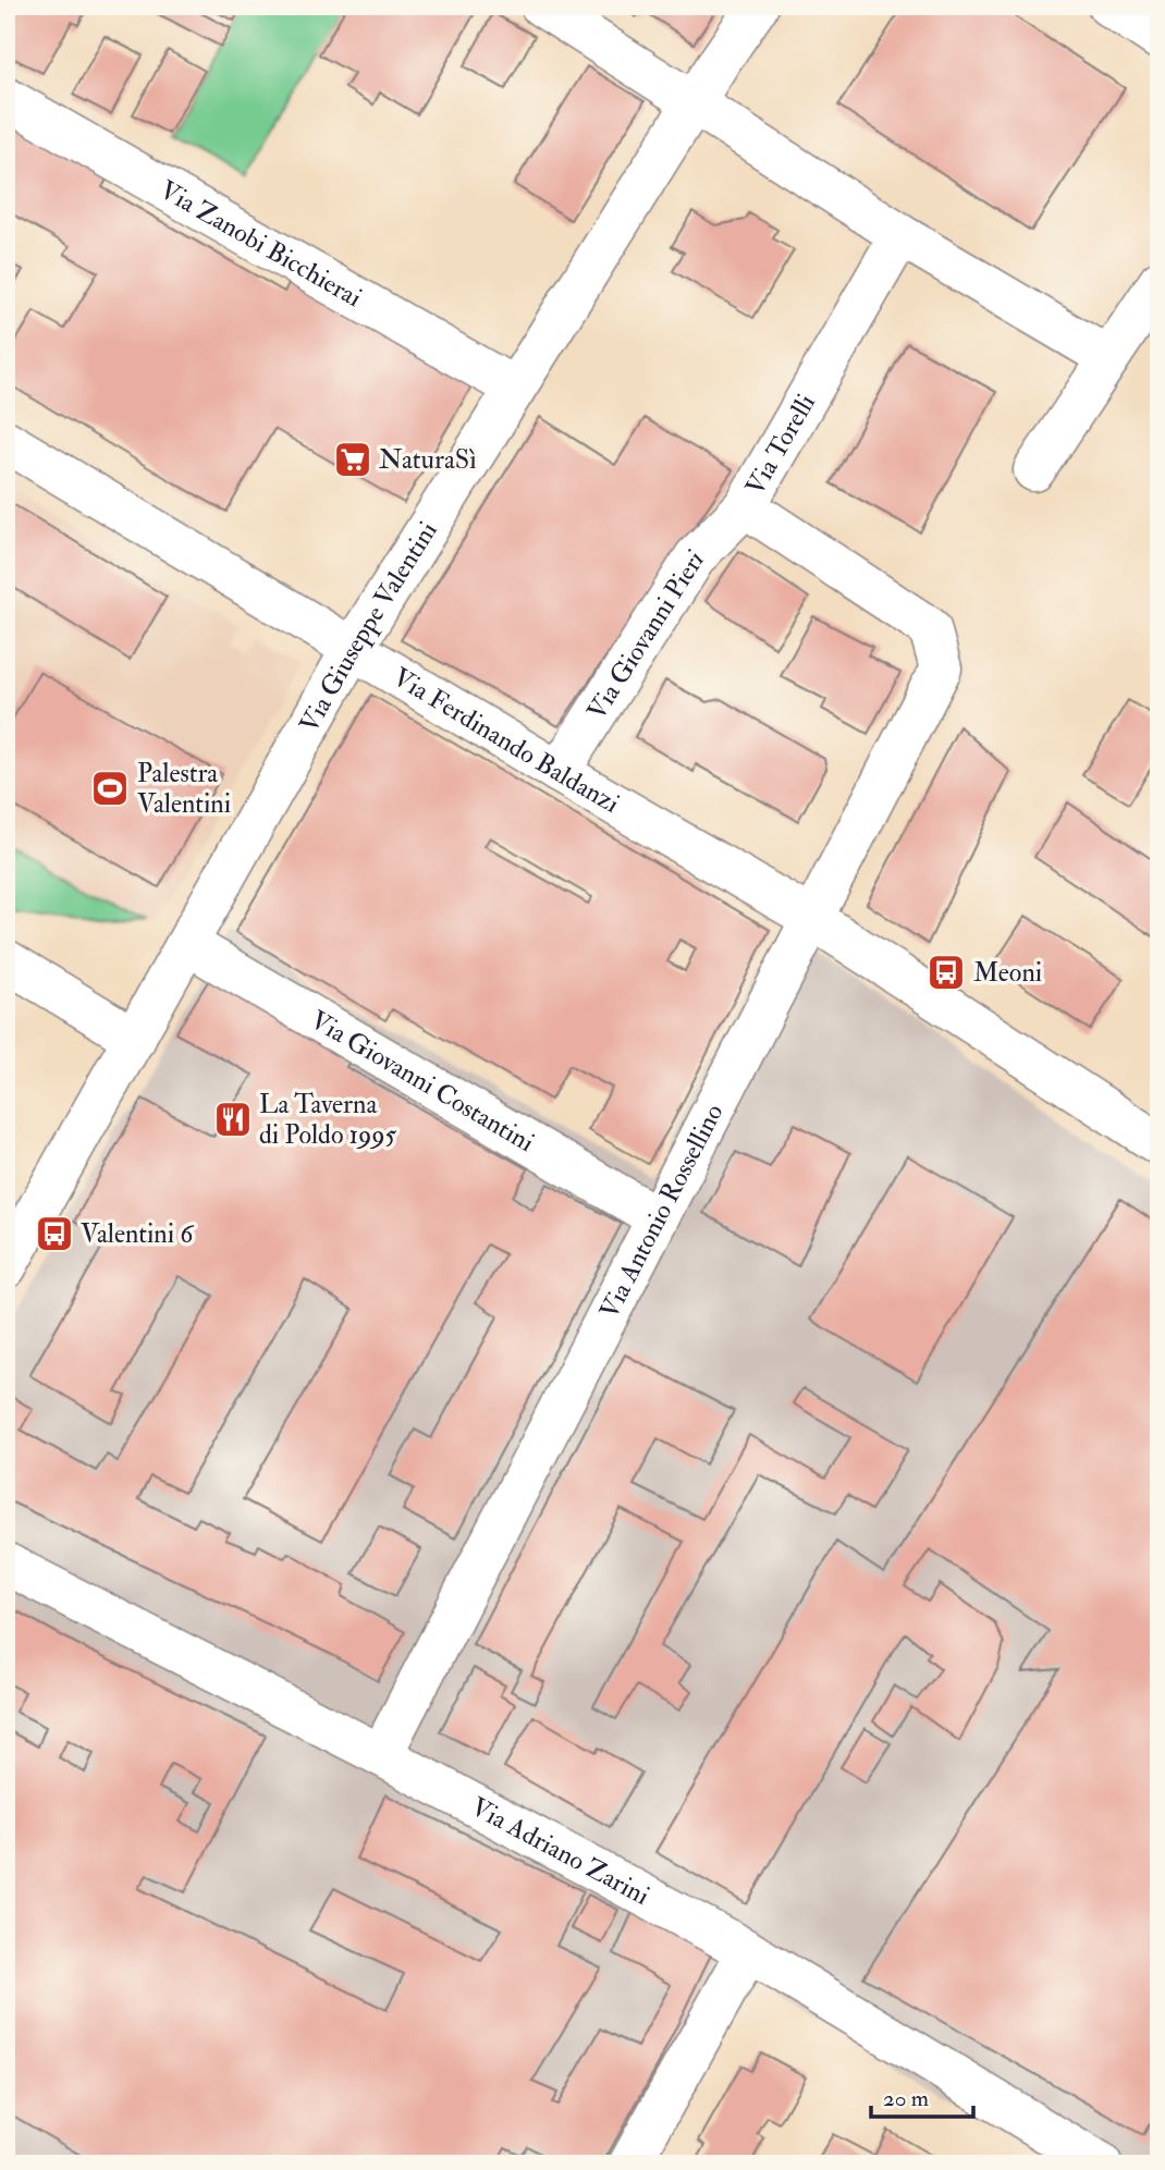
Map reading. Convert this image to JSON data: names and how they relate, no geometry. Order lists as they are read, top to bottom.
{
  "streets": {
    "street": [
      "Via Zanobi Bicchierai",
      "Via Torelli",
      "Via Giuseppe Valentini",
      "Via Giovanni Pieri",
      "Via Ferdinando Baldanzi",
      "Via Giovanni Costantini",
      "Via Antonio Rossellino",
      "Via Adriano Zarini"
    ]
  },
  "crossings": [
    ["Via Zanobi Bicchierai", "Via Giuseppe Valentini"],
    ["Via Torelli", "Via Giovanni Pieri"],
    ["Via Torelli", "Via Antonio Rossellino"],
    ["Via Giuseppe Valentini", "Via Ferdinando Baldanzi"],
    ["Via Giuseppe Valentini", "Via Giovanni Costantini"],
    ["Via Giovanni Pieri", "Via Ferdinando Baldanzi"],
    ["Via Ferdinando Baldanzi", "Via Antonio Rossellino"],
    ["Via Giovanni Costantini", "Via Antonio Rossellino"],
    ["Via Antonio Rossellino", "Via Adriano Zarini"]
  ],
  "places": {
    "supermarket": ["NaturaSì"],
    "sports": ["Palestra Valentini"],
    "bus stop": ["Meoni", "Valentini 6"],
    "restaurant": ["La Taverna di Poldo 1995"]
  },
  "scale_bar": "20 m"
}
